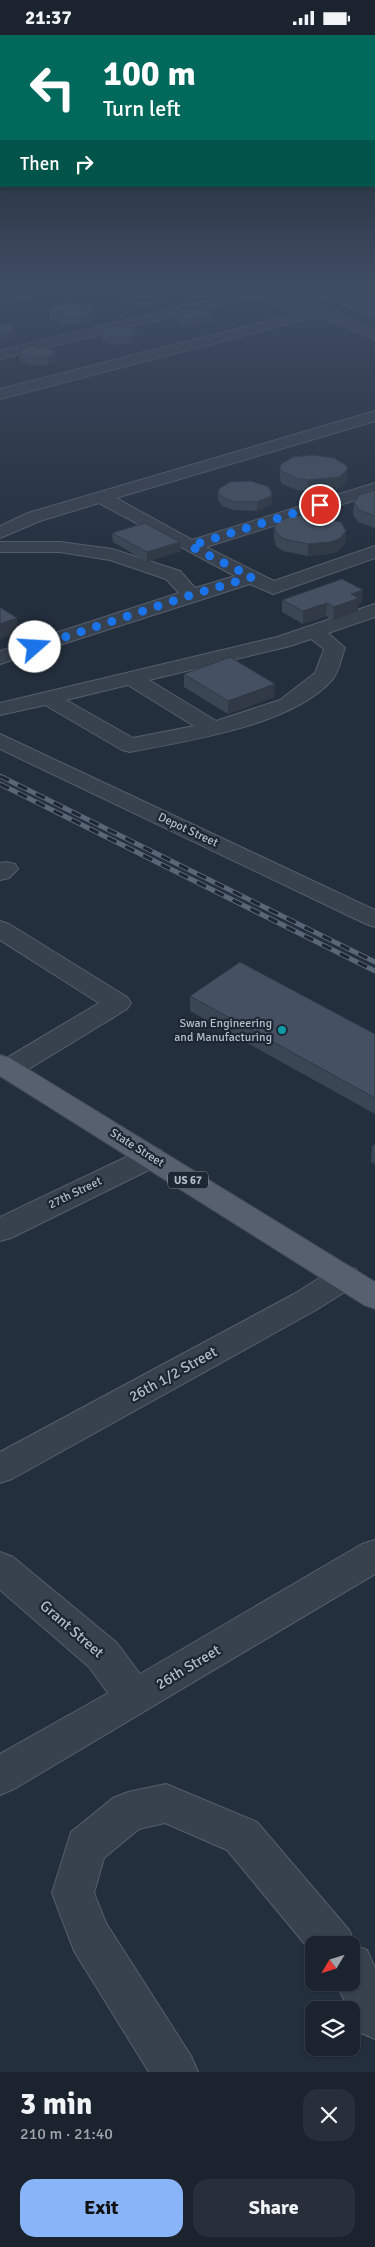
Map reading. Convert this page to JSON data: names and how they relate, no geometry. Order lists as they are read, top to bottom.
{
  "streets": {
    "main road": ["State Street", "US 67"],
    "street": [
      "Depot Street",
      "27th Street",
      "26th 1/2 Street",
      "Grant Street",
      "26th Street"
    ]
  },
  "crossings": [
    ["State Street", "27th Street"],
    ["State Street", "26th 1/2 Street"],
    ["Grant Street", "26th Street"]
  ],
  "places": ["Swan Engineering and Manufacturing"],
  "north": "bottom left",
  "page": {
    "status": "21:37",
    "turn": ["100 m", "Turn left"],
    "then": "Then",
    "heading": ["3 min", "210 m · 21:40"],
    "buttons": ["Exit", "Share"]
  }
}
